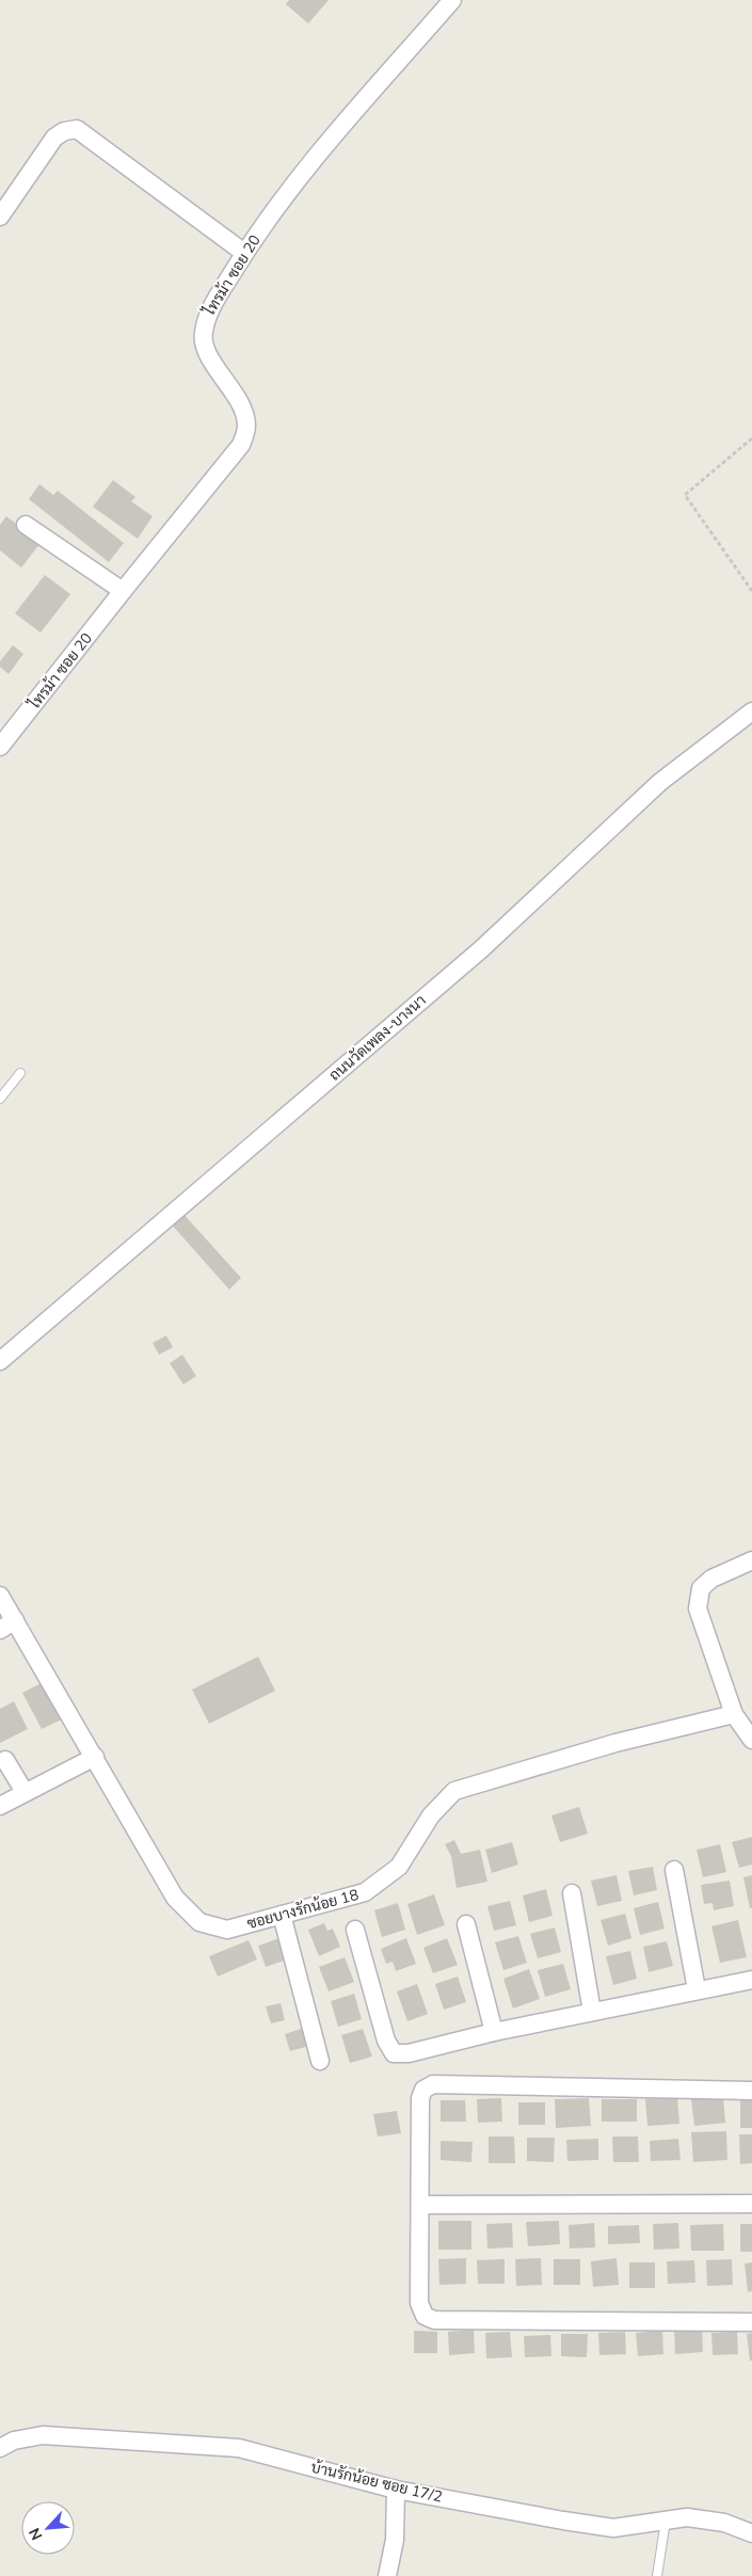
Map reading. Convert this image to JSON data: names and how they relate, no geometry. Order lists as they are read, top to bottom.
{
  "streets": {
    "street": [
      "ไทรม้า ซอย 20",
      "ถนนวัดเพลง-บางนา",
      "ซอยบางรักน้อย 18",
      "บ้านรักน้อย ซอย 17/2"
    ]
  },
  "north": "bottom left"
}
